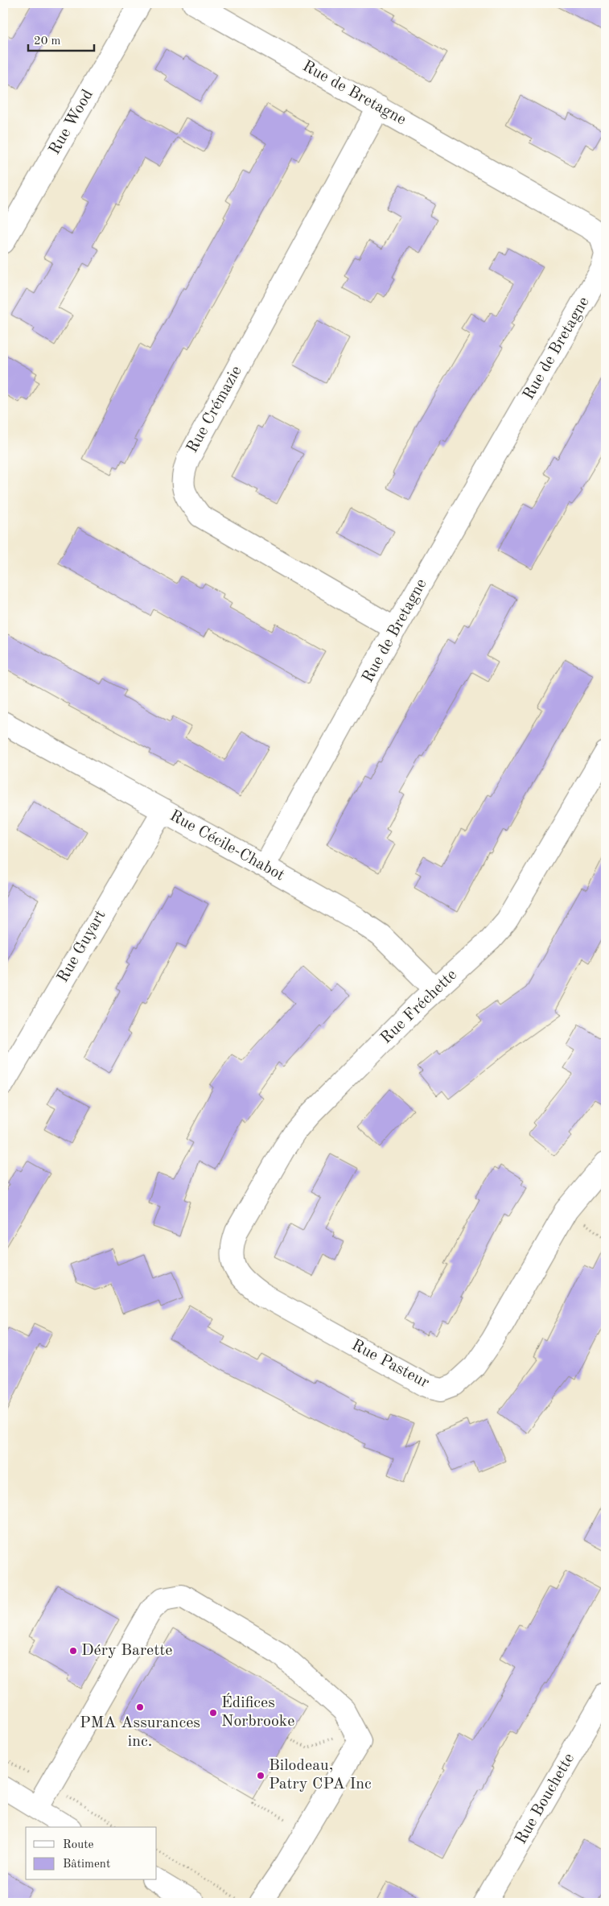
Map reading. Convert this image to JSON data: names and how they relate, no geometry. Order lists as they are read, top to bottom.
{
  "streets": {
    "street": [
      "Rue de Bretagne",
      "Rue Wood",
      "Rue Crémazie",
      "Rue Cécile-Chabot",
      "Rue Guyart",
      "Rue Fréchette",
      "Rue Pasteur",
      "Rue Bouchette"
    ]
  },
  "crossings": [
    ["Rue de Bretagne", "Rue Crémazie"],
    ["Rue de Bretagne", "Rue Cécile-Chabot"],
    ["Rue Cécile-Chabot", "Rue Guyart"],
    ["Rue Cécile-Chabot", "Rue Fréchette"],
    ["Rue Fréchette", "Rue Pasteur"]
  ],
  "places": [
    "Déry Barette",
    "PMA Assurances inc.",
    "Édifices Norbrooke",
    "Bilodeau, Patry CPA Inc"
  ],
  "legend": ["Route", "Bâtiment"],
  "scale_bar": "20 m"
}
